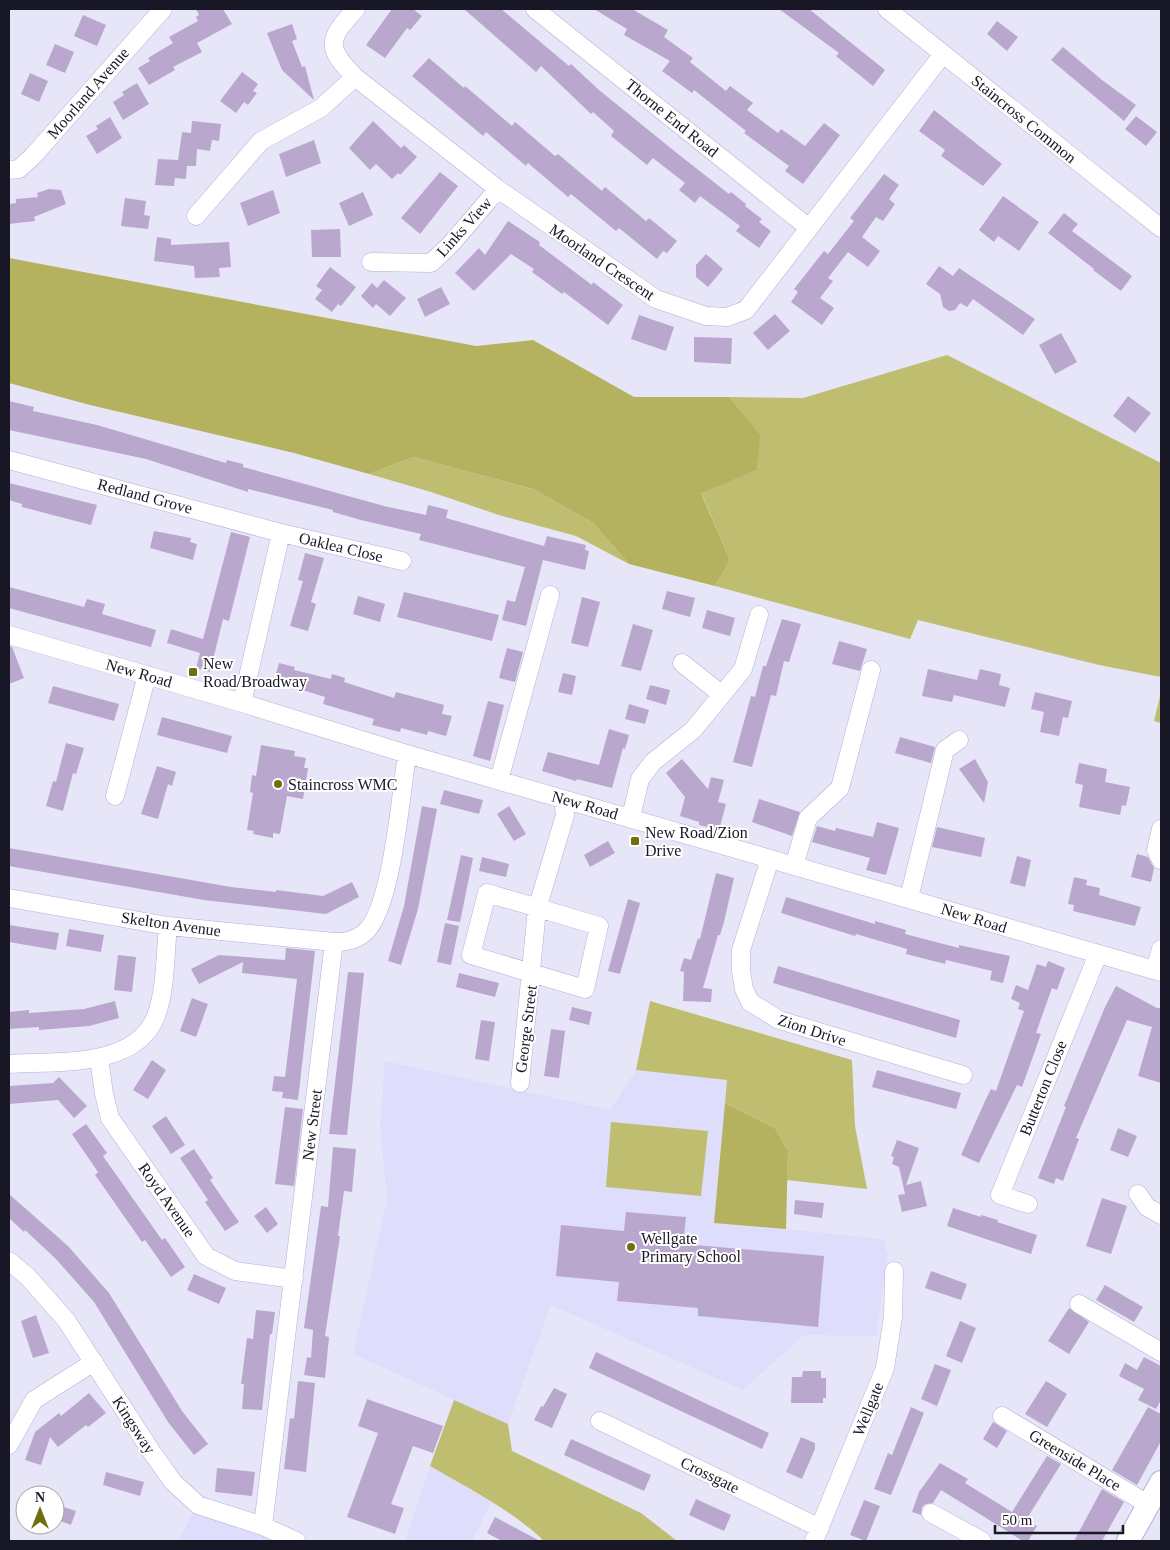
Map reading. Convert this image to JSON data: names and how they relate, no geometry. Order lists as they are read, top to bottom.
{
  "streets": {
    "street": [
      "Moorland Avenue",
      "Thorne End Road",
      "Staincross Common",
      "Links View",
      "Moorland Crescent",
      "Redland Grove",
      "Oaklea Close",
      "New Road",
      "Skelton Avenue",
      "George Street",
      "Zion Drive",
      "Butterton Close",
      "New Street",
      "Royd Avenue",
      "Wellgate",
      "Kingsway",
      "Greenside Place",
      "Crossgate"
    ]
  },
  "crossings": [
    ["Thorne End Road", "Moorland Crescent"],
    ["Staincross Common", "Moorland Crescent"],
    ["Links View", "Moorland Crescent"],
    ["Redland Grove", "Oaklea Close"],
    ["New Road", "George Street"],
    ["New Road", "Zion Drive"],
    ["New Road", "Butterton Close"],
    ["Skelton Avenue", "New Street"],
    ["New Street", "Royd Avenue"],
    ["New Street", "Kingsway"],
    ["Wellgate", "Crossgate"]
  ],
  "places": {
    "transit": ["New Road/Broadway", "New Road/Zion Drive"],
    "other": ["Staincross WMC", "Wellgate Primary School"]
  },
  "scale_bar": "50 m",
  "north": "top"
}
